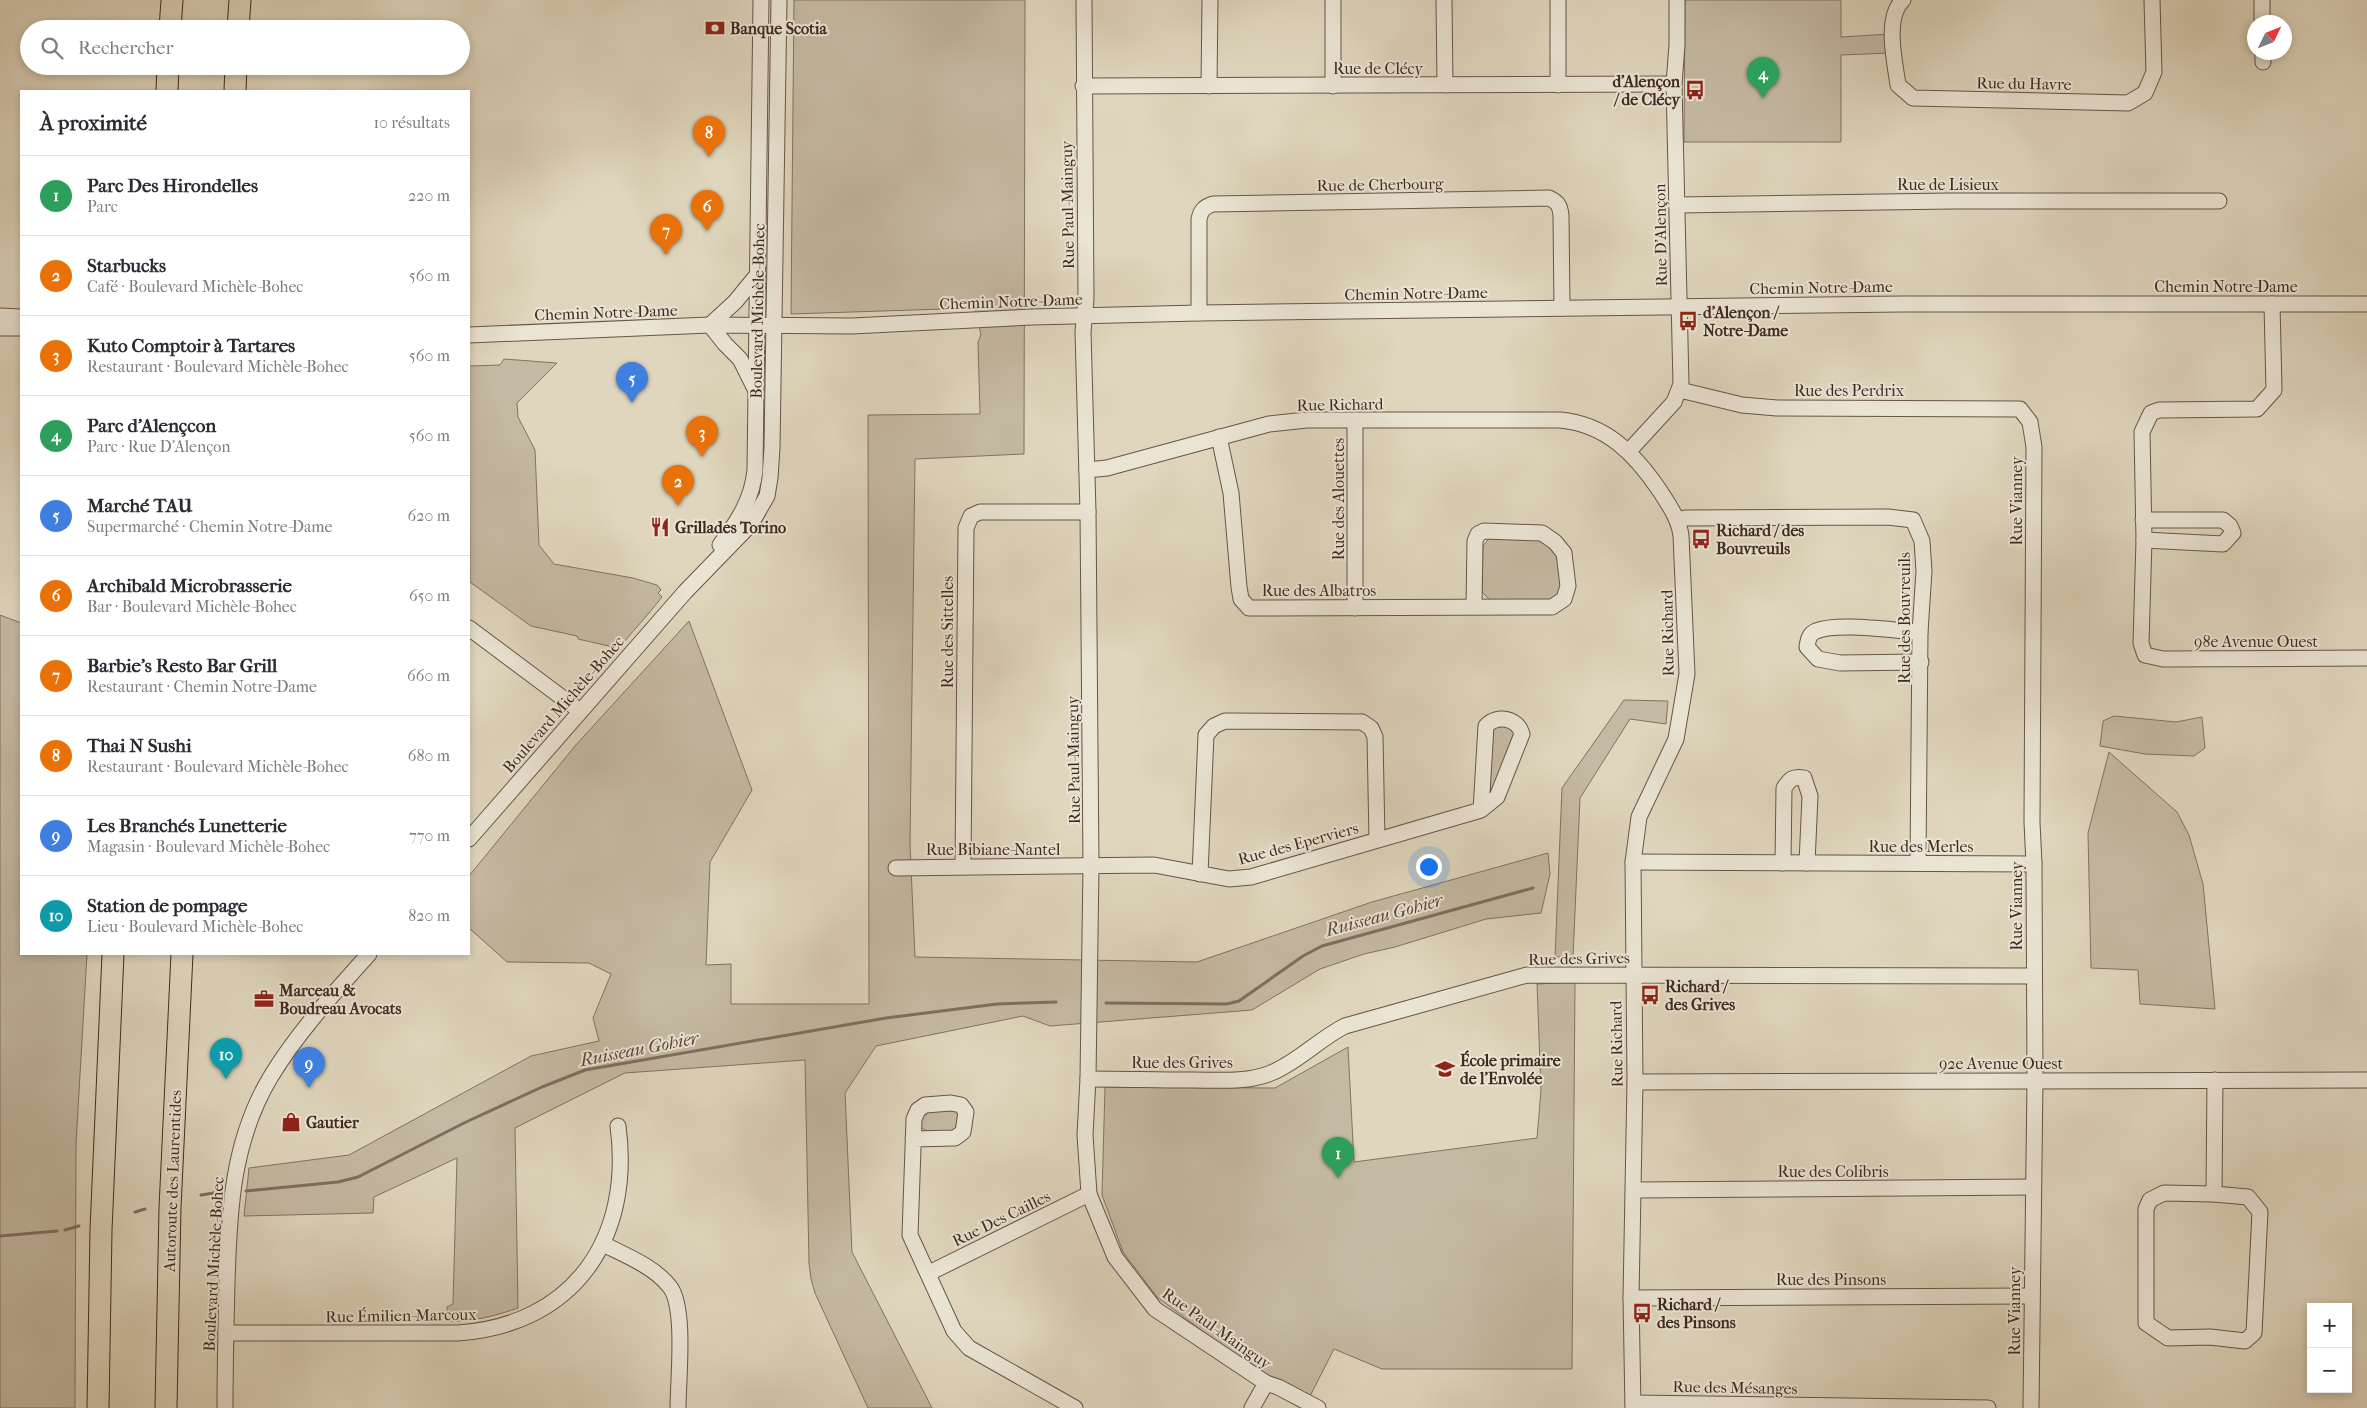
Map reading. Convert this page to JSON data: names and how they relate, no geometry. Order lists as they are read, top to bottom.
{
  "streets": {
    "highway": ["Autoroute des Laurentides"],
    "street": [
      "Rue de Clécy",
      "Rue du Havre",
      "Rue de Cherbourg",
      "Rue de Lisieux",
      "Rue Paul-Mainguy",
      "Rue D'Alençon",
      "Chemin Notre-Dame",
      "Boulevard Michèle-Bohec",
      "Rue des Perdrix",
      "Rue Richard",
      "Rue des Alouettes",
      "Rue Vianney",
      "Rue des Albatros",
      "Rue des Bouvreuils",
      "Rue des Sittelles",
      "98e Avenue Ouest",
      "Rue des Eperviers",
      "Rue des Merles",
      "Rue Bibiane-Nantel",
      "Rue des Grives",
      "92e Avenue Ouest",
      "Rue des Colibris",
      "Rue Des Cailles",
      "Rue des Pinsons",
      "Rue Émilien-Marcoux",
      "Rue des Mésanges"
    ]
  },
  "crossings": [
    ["Rue de Clécy", "Rue Paul-Mainguy"],
    ["Rue de Clécy", "Rue D'Alençon"],
    ["Rue de Cherbourg", "Chemin Notre-Dame"],
    ["Rue de Lisieux", "Rue D'Alençon"],
    ["Rue Paul-Mainguy", "Chemin Notre-Dame"],
    ["Rue Paul-Mainguy", "Rue Richard"],
    ["Rue Paul-Mainguy", "Rue des Sittelles"],
    ["Rue Paul-Mainguy", "Rue des Eperviers"],
    ["Rue Paul-Mainguy", "Rue Bibiane-Nantel"],
    ["Rue Paul-Mainguy", "Rue des Grives"],
    ["Rue Paul-Mainguy", "Rue Des Cailles"],
    ["Rue D'Alençon", "Chemin Notre-Dame"],
    ["Rue D'Alençon", "Rue des Perdrix"],
    ["Chemin Notre-Dame", "Boulevard Michèle-Bohec"],
    ["Boulevard Michèle-Bohec", "Rue Émilien-Marcoux"],
    ["Rue des Perdrix", "Rue Vianney"],
    ["Rue Richard", "Rue des Alouettes"],
    ["Rue Richard", "Rue des Albatros"],
    ["Rue Richard", "Rue des Bouvreuils"],
    ["Rue Richard", "Rue des Merles"],
    ["Rue Richard", "Rue des Grives"],
    ["Rue Richard", "92e Avenue Ouest"],
    ["Rue Richard", "Rue des Colibris"],
    ["Rue Richard", "Rue des Pinsons"],
    ["Rue Richard", "Rue des Mésanges"],
    ["Rue des Alouettes", "Rue des Albatros"],
    ["Rue Vianney", "Rue des Merles"],
    ["Rue Vianney", "Rue des Grives"],
    ["Rue Vianney", "92e Avenue Ouest"],
    ["Rue Vianney", "Rue des Colibris"],
    ["Rue Vianney", "Rue des Pinsons"],
    ["Rue des Bouvreuils", "Rue des Merles"],
    ["Rue des Sittelles", "Rue Bibiane-Nantel"],
    ["Rue des Eperviers", "Rue Bibiane-Nantel"]
  ],
  "water": ["Ruisseau Gohier"],
  "places": {
    "bank": ["Banque Scotia"],
    "bus stop": [
      "d'Alençon / de Clécy",
      "d'Alençon / Notre-Dame",
      "Richard / des Bouvreuils",
      "Richard / des Grives",
      "Richard / des Pinsons"
    ],
    "restaurant": ["Grillades Torino"],
    "office": ["Marceau & Boudreau Avocats"],
    "school or university": ["École primaire de l'Envolée"],
    "shop": ["Gautier"]
  },
  "north": "top right",
  "page": {
    "search": "Rechercher",
    "pins": [
      "4",
      "8",
      "6",
      "7",
      "5",
      "3",
      "2",
      "10",
      "9",
      "1"
    ],
    "heading": ["À proximité", "10 résultats"],
    "list": [
      {
        "mark": "1",
        "name": "Parc Des Hirondelles",
        "note": "Parc",
        "value": "220 m"
      },
      {
        "mark": "2",
        "name": "Starbucks",
        "note": "Café · Boulevard Michèle-Bohec",
        "value": "560 m"
      },
      {
        "mark": "3",
        "name": "Kuto Comptoir à Tartares",
        "note": "Restaurant · Boulevard Michèle-Bohec",
        "value": "560 m"
      },
      {
        "mark": "4",
        "name": "Parc d'Alençcon",
        "note": "Parc · Rue D'Alençon",
        "value": "560 m"
      },
      {
        "mark": "5",
        "name": "Marché TAU",
        "note": "Supermarché · Chemin Notre-Dame",
        "value": "620 m"
      },
      {
        "mark": "6",
        "name": "Archibald Microbrasserie",
        "note": "Bar · Boulevard Michèle-Bohec",
        "value": "650 m"
      },
      {
        "mark": "7",
        "name": "Barbie's Resto Bar Grill",
        "note": "Restaurant · Chemin Notre-Dame",
        "value": "660 m"
      },
      {
        "mark": "8",
        "name": "Thai N Sushi",
        "note": "Restaurant · Boulevard Michèle-Bohec",
        "value": "680 m"
      },
      {
        "mark": "9",
        "name": "Les Branchés Lunetterie",
        "note": "Magasin · Boulevard Michèle-Bohec",
        "value": "770 m"
      },
      {
        "mark": "10",
        "name": "Station de pompage",
        "note": "Lieu · Boulevard Michèle-Bohec",
        "value": "820 m"
      }
    ],
    "map_buttons": ["+", "−"]
  }
}
